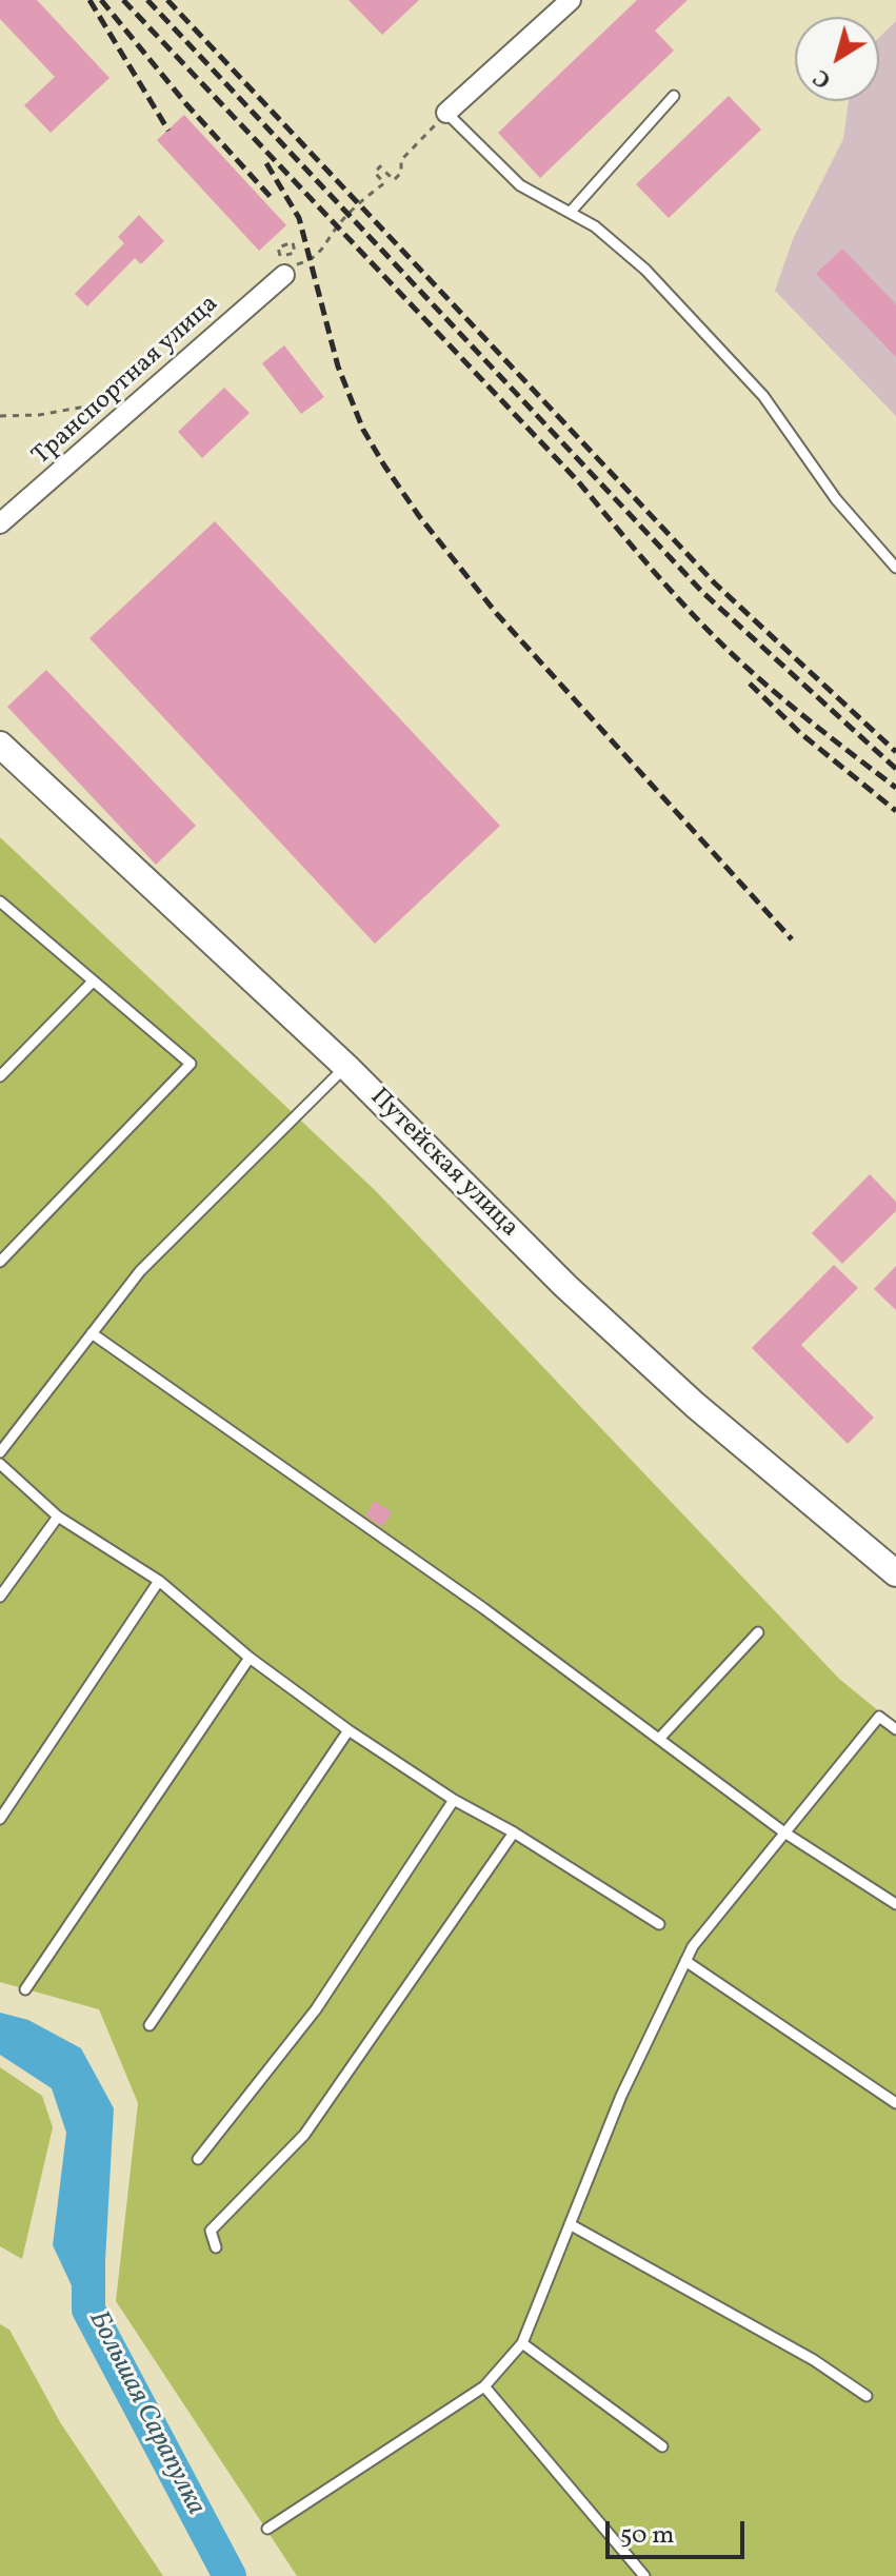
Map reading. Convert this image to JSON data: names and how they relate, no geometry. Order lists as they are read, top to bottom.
{
  "streets": {
    "main road": ["Путейская улица"],
    "street": ["Транспортная улица"]
  },
  "water": ["Большая Сарапулка"],
  "scale_bar": "50 m",
  "north": "bottom left"
}
